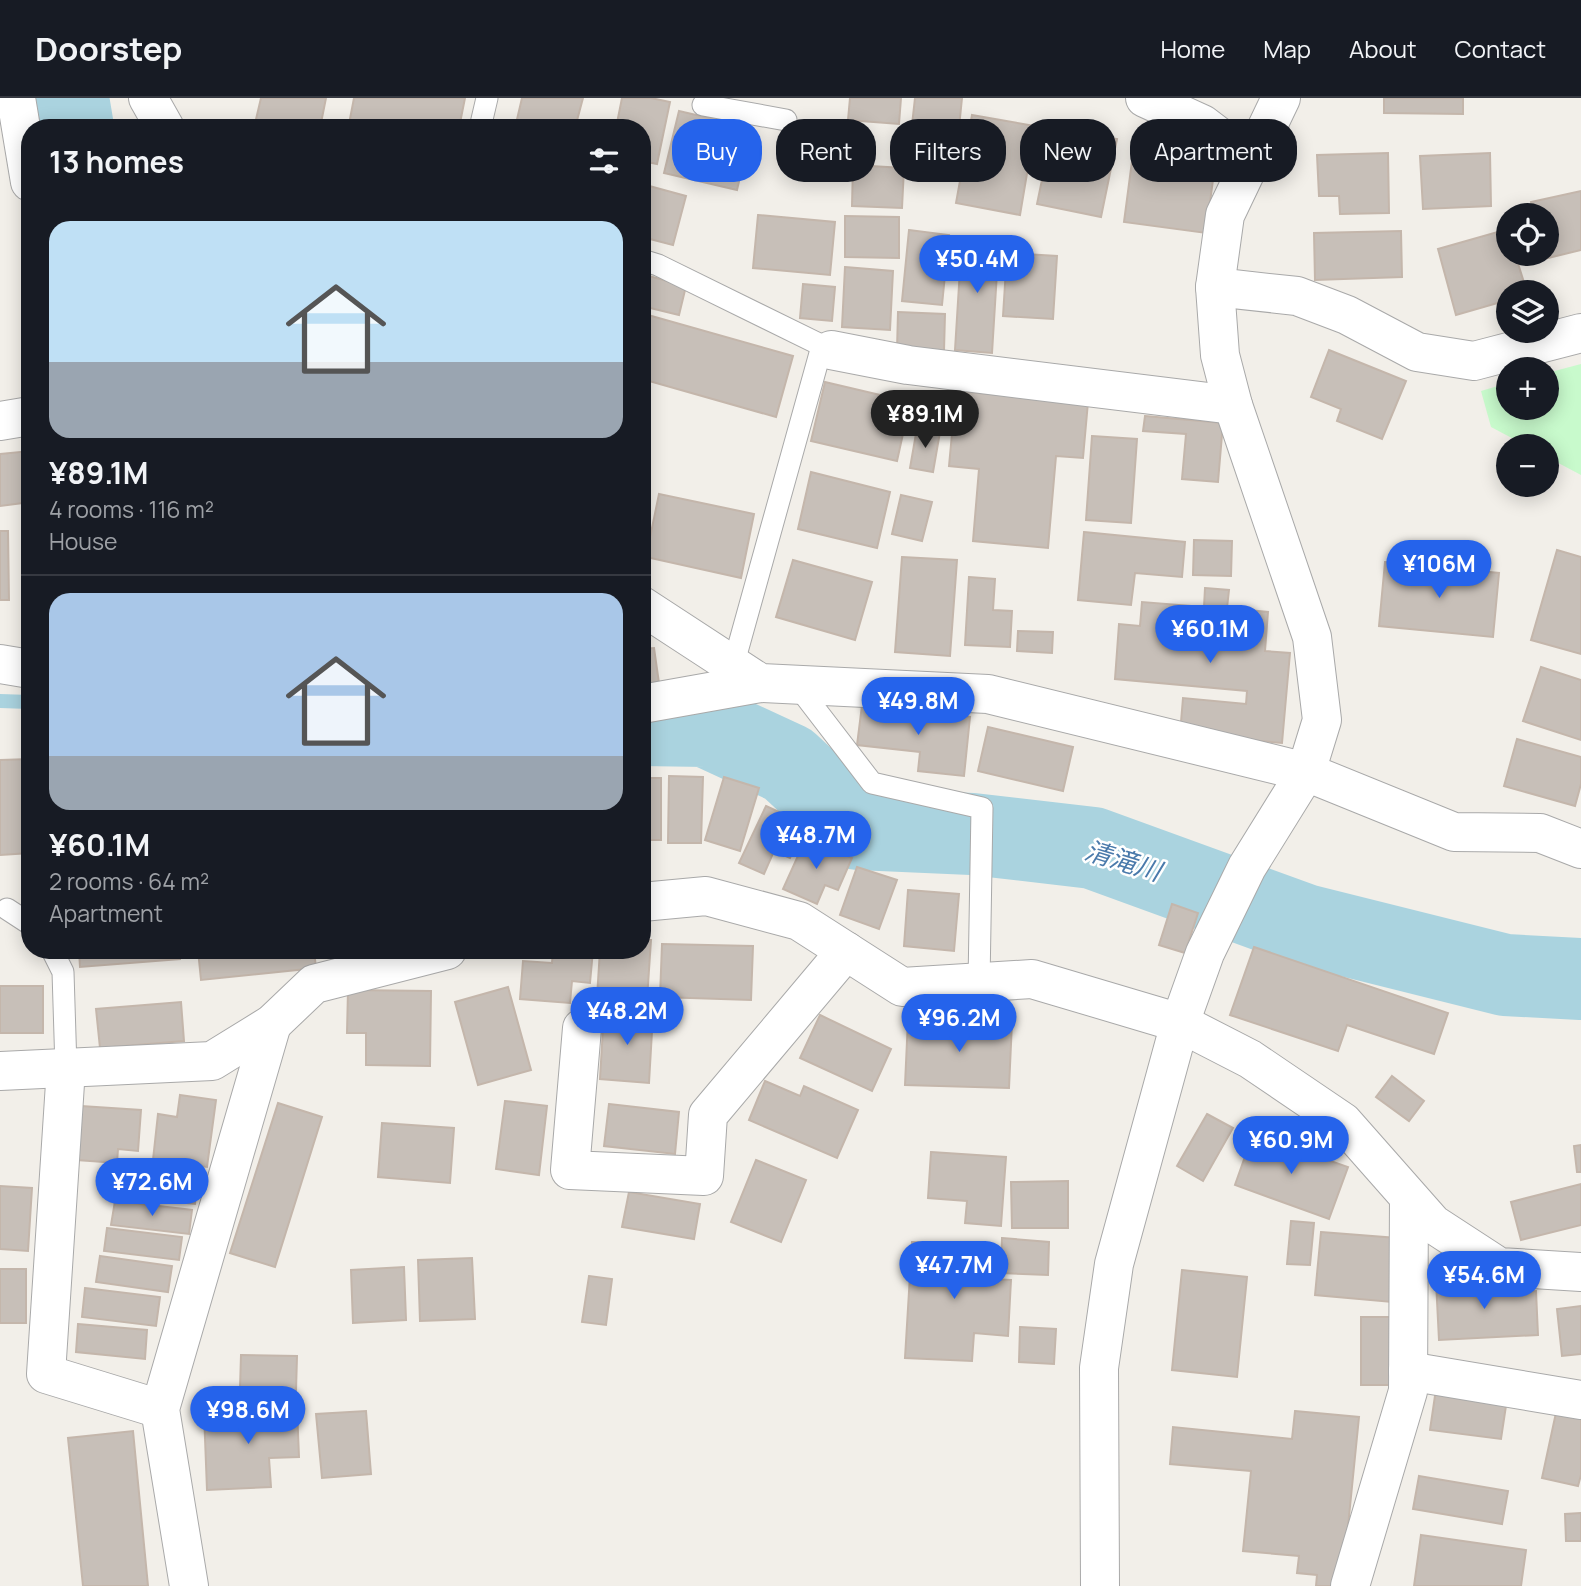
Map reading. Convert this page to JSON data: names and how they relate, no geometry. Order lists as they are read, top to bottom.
{
  "water": ["清滝川"],
  "page": {
    "header": "Doorstep",
    "nav": [
      "Home",
      "Map",
      "About",
      "Contact"
    ],
    "chip": [
      "Buy",
      "Rent",
      "Filters",
      "New",
      "Apartment"
    ],
    "heading": "13 homes",
    "map_buttons": ["+", "−"],
    "list": [
      {
        "name": "¥89.1M",
        "note": "4 rooms · 116 m² · House"
      },
      {
        "name": "¥60.1M",
        "note": "2 rooms · 64 m² · Apartment"
      }
    ],
    "price": [
      "¥50.4M",
      "¥89.1M",
      "¥106M",
      "¥60.1M",
      "¥49.8M",
      "¥48.7M",
      "¥48.2M",
      "¥96.2M",
      "¥60.9M",
      "¥72.6M",
      "¥47.7M",
      "¥54.6M",
      "¥98.6M"
    ]
  }
}
